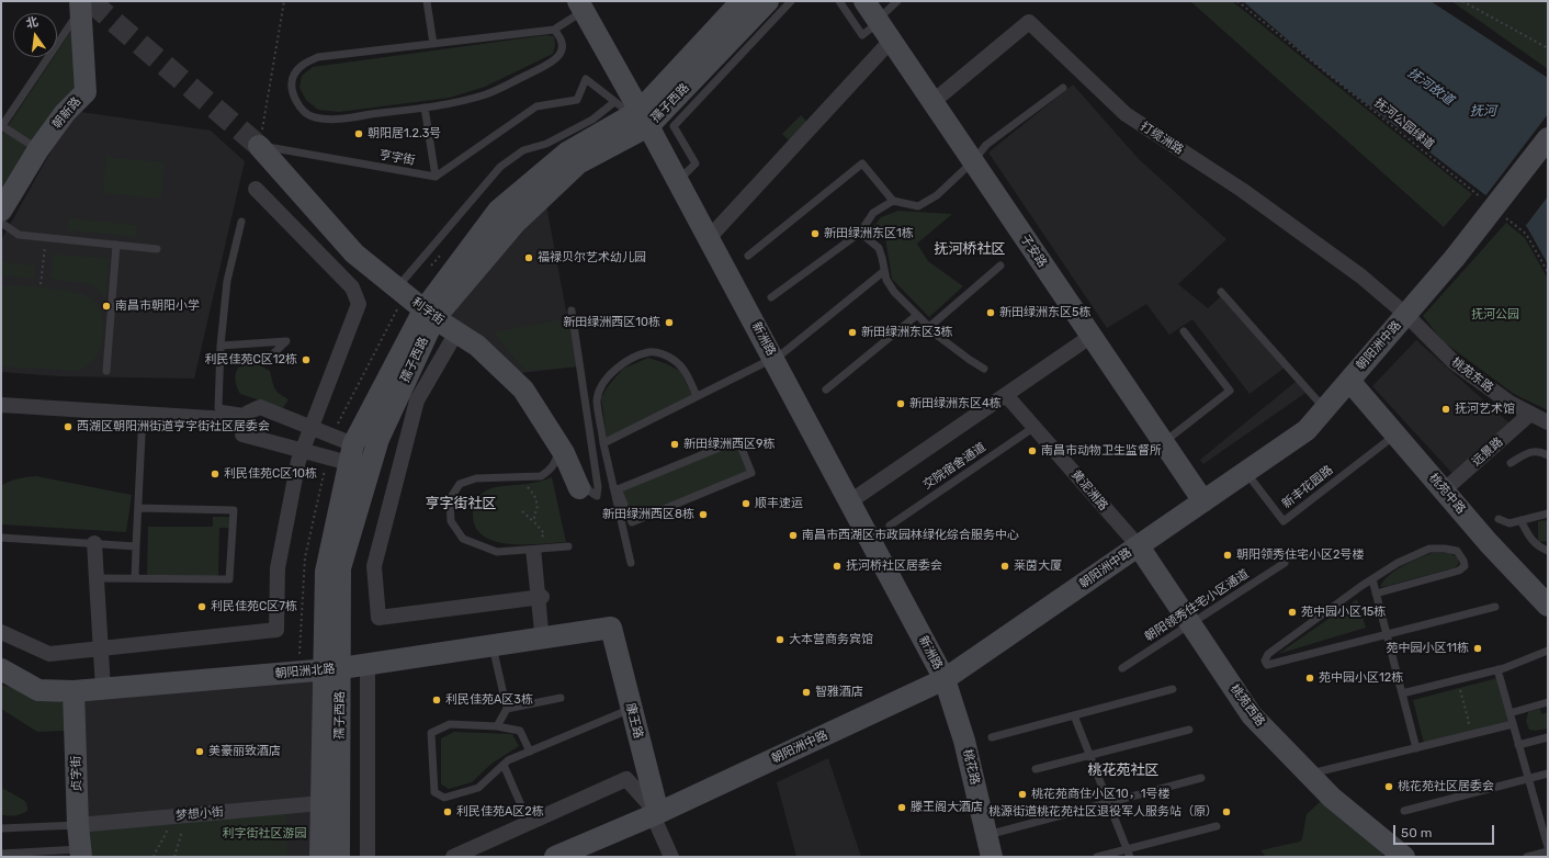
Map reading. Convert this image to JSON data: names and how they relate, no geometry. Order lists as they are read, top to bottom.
{
  "streets": {
    "main road": [
      "孺子西路",
      "朝新路",
      "子安路",
      "利字街",
      "新洲路",
      "朝阳洲中路",
      "桃苑中路",
      "朝阳洲北路",
      "桃苑西路",
      "康王路",
      "桃花路",
      "贞字街"
    ],
    "street": [
      "打缆洲路",
      "桃苑东路",
      "远景路",
      "黄泥洲路",
      "梦想小街"
    ],
    "lane": [
      "亨字街",
      "交院宿舍通道",
      "新丰花园路",
      "朝阳领秀住宅小区通道"
    ],
    "path": ["抚河公园绿道"]
  },
  "crossings": [
    ["孺子西路", "利字街"],
    ["孺子西路", "新洲路"],
    ["孺子西路", "朝阳洲北路"],
    ["孺子西路", "梦想小街"],
    ["打缆洲路", "子安路"],
    ["打缆洲路", "朝阳洲中路"],
    ["打缆洲路", "桃苑东路"],
    ["亨字街", "利字街"],
    ["子安路", "朝阳洲中路"],
    ["新洲路", "朝阳洲中路"],
    ["新洲路", "桃花路"],
    ["朝阳洲中路", "桃苑东路"],
    ["朝阳洲中路", "新丰花园路"],
    ["朝阳洲中路", "黄泥洲路"],
    ["朝阳洲中路", "桃苑中路"],
    ["朝阳洲中路", "桃苑西路"],
    ["朝阳洲中路", "康王路"],
    ["朝阳洲中路", "桃花路"],
    ["桃苑东路", "远景路"],
    ["远景路", "桃苑中路"],
    ["交院宿舍通道", "黄泥洲路"],
    ["新丰花园路", "桃苑中路"],
    ["黄泥洲路", "桃苑西路"],
    ["朝阳领秀住宅小区通道", "桃苑西路"],
    ["朝阳洲北路", "康王路"],
    ["朝阳洲北路", "贞字街"],
    ["贞字街", "梦想小街"]
  ],
  "districts": ["抚河桥社区", "亨字街社区", "桃花苑社区"],
  "water": ["抚河故道", "抚河"],
  "parks": ["抚河公园", "利字街社区游园"],
  "places": [
    "朝阳居1.2.3号",
    "新田绿洲东区1栋",
    "福禄贝尔艺术幼儿园",
    "南昌市朝阳小学",
    "新田绿洲东区5栋",
    "新田绿洲西区10栋",
    "新田绿洲东区3栋",
    "利民佳苑C区12栋",
    "新田绿洲东区4栋",
    "抚河艺术馆",
    "西湖区朝阳洲街道亨字街社区居委会",
    "新田绿洲西区9栋",
    "南昌市动物卫生监督所",
    "利民佳苑C区10栋",
    "顺丰速运",
    "新田绿洲西区8栋",
    "南昌市西湖区市政园林绿化综合服务中心",
    "朝阳领秀住宅小区2号楼",
    "抚河桥社区居委会",
    "莱茵大厦",
    "利民佳苑C区7栋",
    "苑中园小区15栋",
    "大本营商务宾馆",
    "苑中园小区11栋",
    "苑中园小区12栋",
    "智雅酒店",
    "利民佳苑A区3栋",
    "美豪丽致酒店",
    "桃花苑社区居委会",
    "桃花苑商住小区10，1号楼",
    "滕王阁大酒店",
    "利民佳苑A区2栋",
    "桃源街道桃花苑社区退役军人服务站（原）"
  ],
  "scale_bar": "50 m",
  "north": "top"
}
